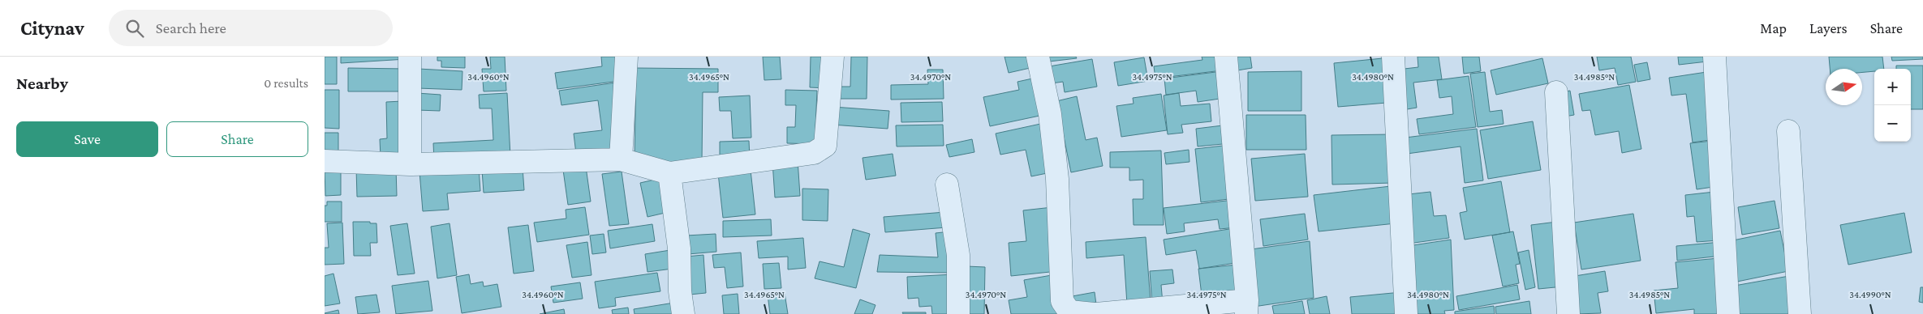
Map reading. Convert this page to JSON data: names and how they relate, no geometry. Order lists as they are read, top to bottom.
{
  "north": "right",
  "page": {
    "header": "Citynav",
    "search": "Search here",
    "nav": ["Map", "Layers", "Share"],
    "heading": ["Nearby", "0 results"],
    "map_buttons": ["+", "−"],
    "buttons": ["Save", "Share"]
  },
  "coordinates": [
    "34.4960°N",
    "34.4965°N",
    "34.4970°N",
    "34.4975°N",
    "34.4980°N",
    "34.4985°N",
    "34.4990°N"
  ]
}
